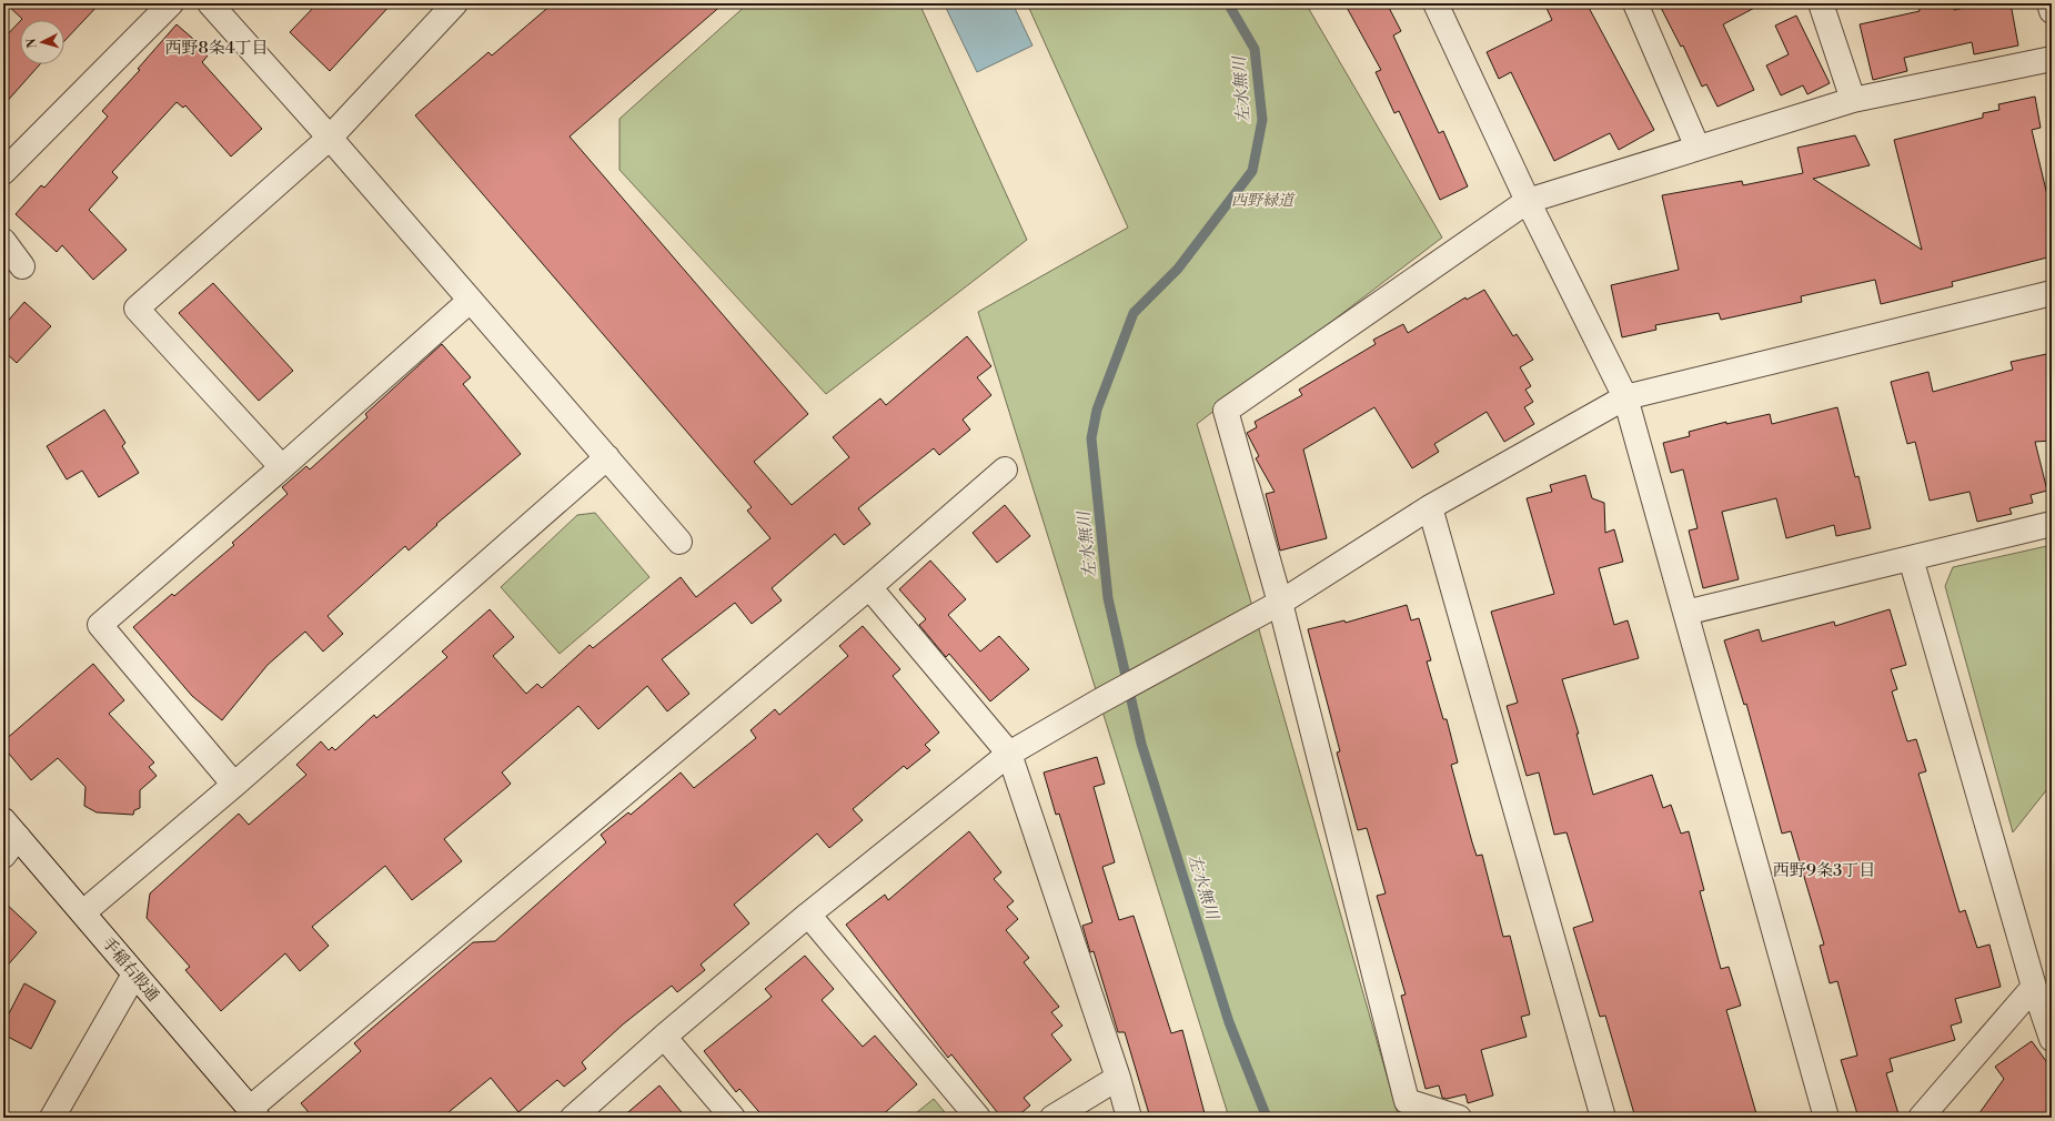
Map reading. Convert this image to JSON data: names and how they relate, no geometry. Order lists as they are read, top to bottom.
{
  "streets": {
    "street": ["手稲右股通"]
  },
  "districts": ["西野8条4丁目", "西野9条3丁目"],
  "water": ["左水無川"],
  "parks": ["西野緑道"],
  "north": "left"
}
